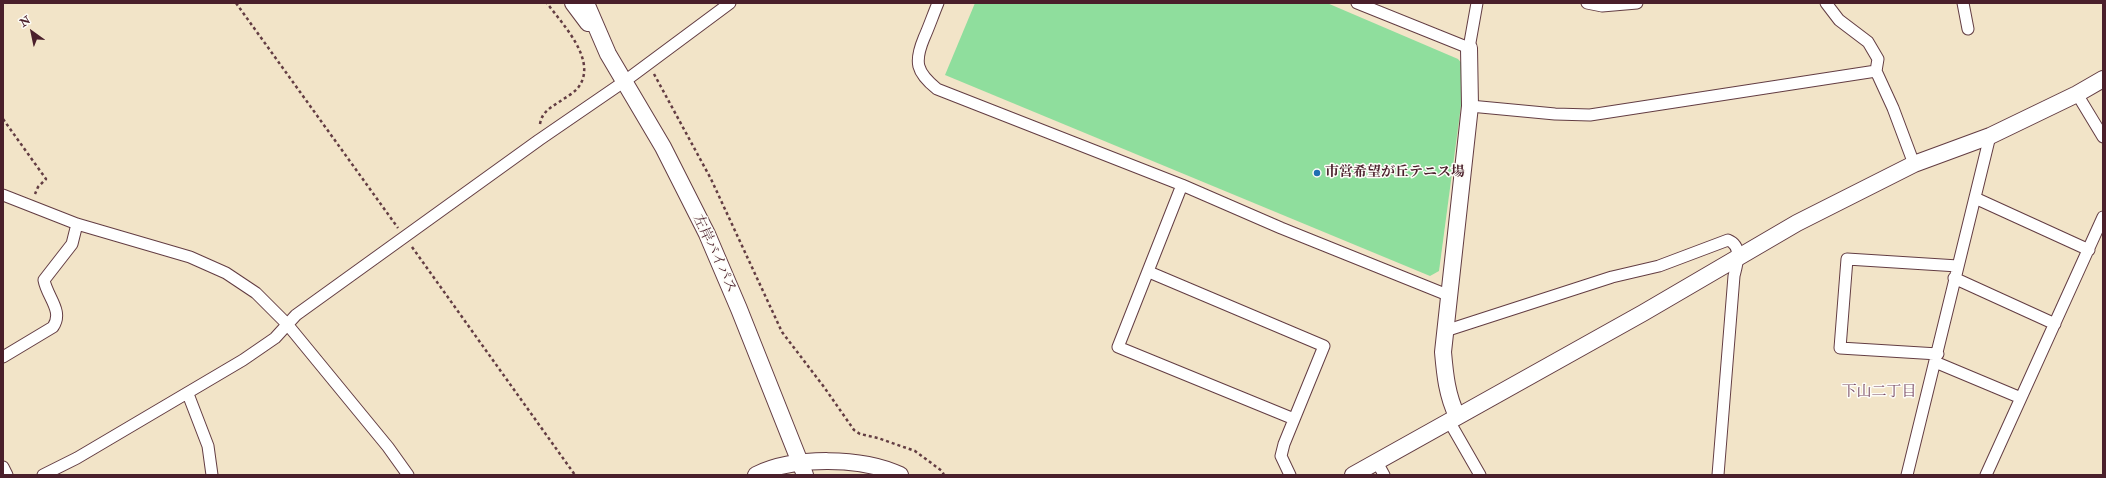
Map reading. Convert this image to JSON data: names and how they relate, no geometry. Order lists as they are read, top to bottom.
{
  "streets": {
    "street": ["左岸バイパス"]
  },
  "districts": ["下山二丁目"],
  "places": ["市営希望が丘テニス場"],
  "north": "top left"
}
